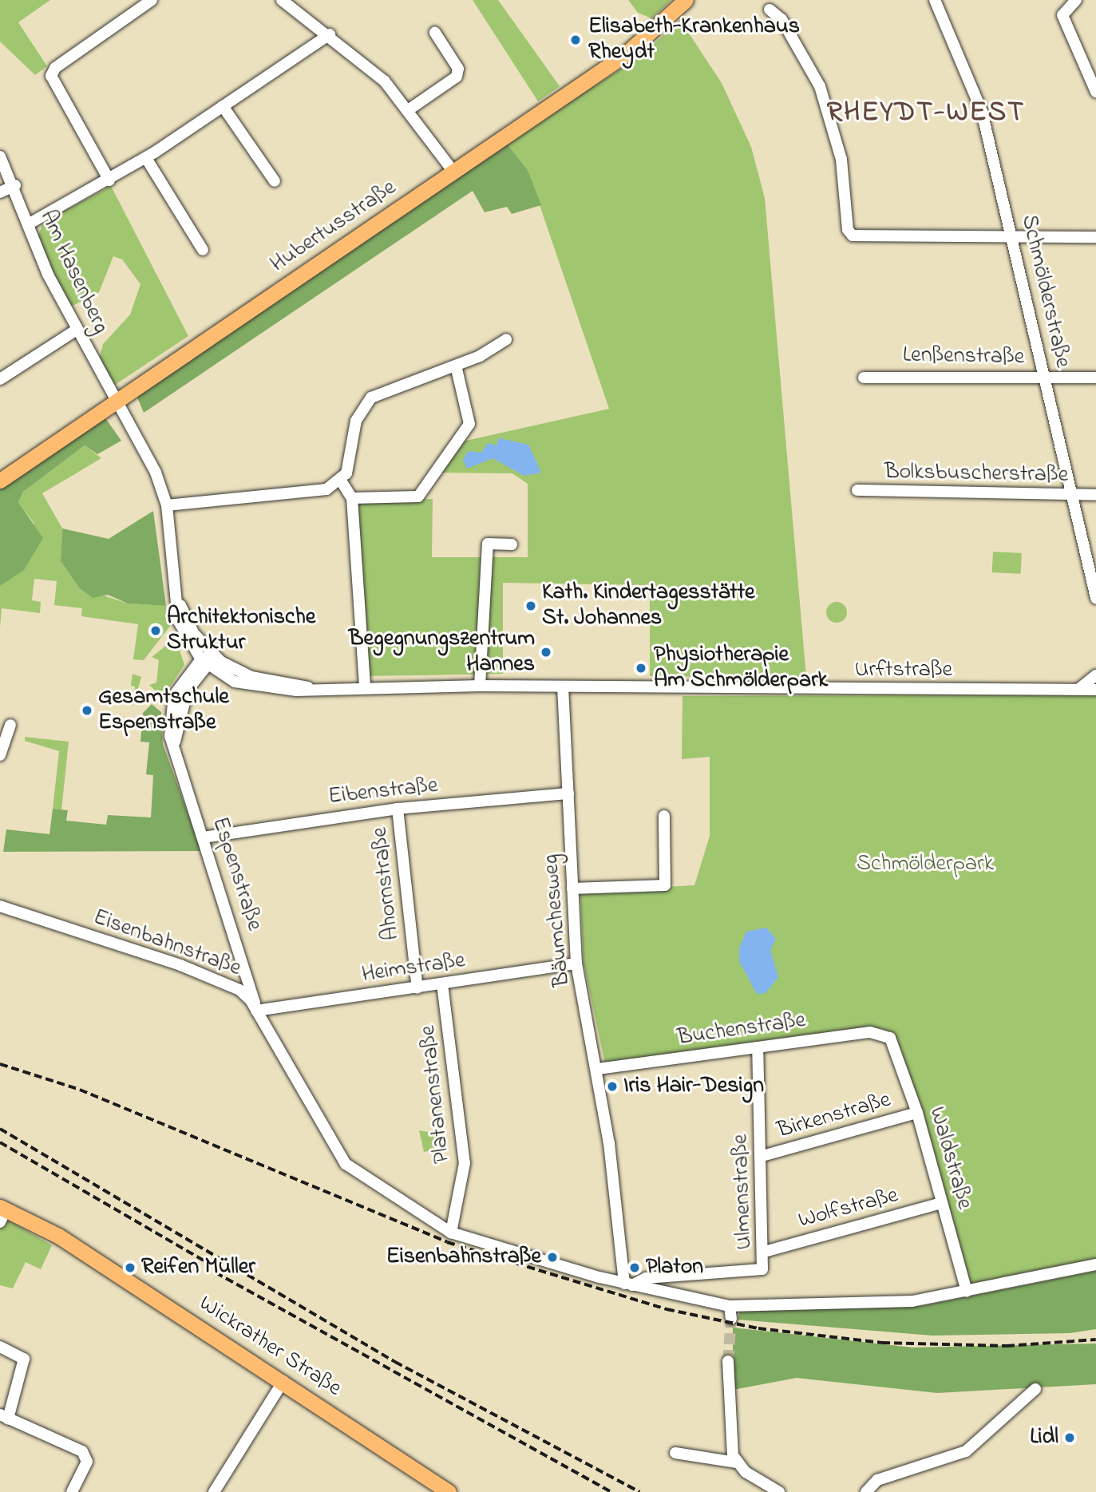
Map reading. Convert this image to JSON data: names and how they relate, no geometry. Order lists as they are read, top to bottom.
{
  "streets": {
    "main road": ["Hubertusstraße", "Wickrather Straße"],
    "street": [
      "Am Hasenberg",
      "Schmölderstraße",
      "Lenßenstraße",
      "Bolksbuscherstraße",
      "Urftstraße",
      "Eibenstraße",
      "Espenstraße",
      "Ahornstraße",
      "Bäumchesweg",
      "Eisenbahnstraße",
      "Heimstraße",
      "Buchenstraße",
      "Platanenstraße",
      "Birkenstraße",
      "Waldstraße",
      "Ulmenstraße",
      "Wolfstraße"
    ]
  },
  "crossings": [
    ["Hubertusstraße", "Am Hasenberg"],
    ["Hubertusstraße", "Urftstraße"],
    ["Am Hasenberg", "Urftstraße"],
    ["Schmölderstraße", "Lenßenstraße"],
    ["Schmölderstraße", "Bolksbuscherstraße"],
    ["Urftstraße", "Espenstraße"],
    ["Urftstraße", "Bäumchesweg"],
    ["Eibenstraße", "Espenstraße"],
    ["Eibenstraße", "Ahornstraße"],
    ["Eibenstraße", "Bäumchesweg"],
    ["Espenstraße", "Eisenbahnstraße"],
    ["Espenstraße", "Heimstraße"],
    ["Ahornstraße", "Heimstraße"],
    ["Bäumchesweg", "Eisenbahnstraße"],
    ["Bäumchesweg", "Heimstraße"],
    ["Bäumchesweg", "Buchenstraße"],
    ["Bäumchesweg", "Ulmenstraße"],
    ["Eisenbahnstraße", "Heimstraße"],
    ["Eisenbahnstraße", "Platanenstraße"],
    ["Eisenbahnstraße", "Waldstraße"],
    ["Eisenbahnstraße", "Ulmenstraße"],
    ["Heimstraße", "Platanenstraße"],
    ["Buchenstraße", "Waldstraße"],
    ["Buchenstraße", "Ulmenstraße"],
    ["Birkenstraße", "Waldstraße"],
    ["Birkenstraße", "Ulmenstraße"],
    ["Waldstraße", "Wolfstraße"],
    ["Ulmenstraße", "Wolfstraße"]
  ],
  "districts": ["RHEYDT-WEST"],
  "parks": ["Schmölderpark"],
  "places": [
    "Elisabeth-Krankenhaus Rheydt",
    "Kath. Kindertagesstätte St. Johannes",
    "Architektonische Struktur",
    "Begegnungszentrum Hannes",
    "Physiotherapie Am Schmölderpark",
    "Gesamtschule Espenstraße",
    "Iris Hair-Design",
    "Eisenbahnstraße",
    "Reifen Müller",
    "Platon",
    "Lidl"
  ]
}
